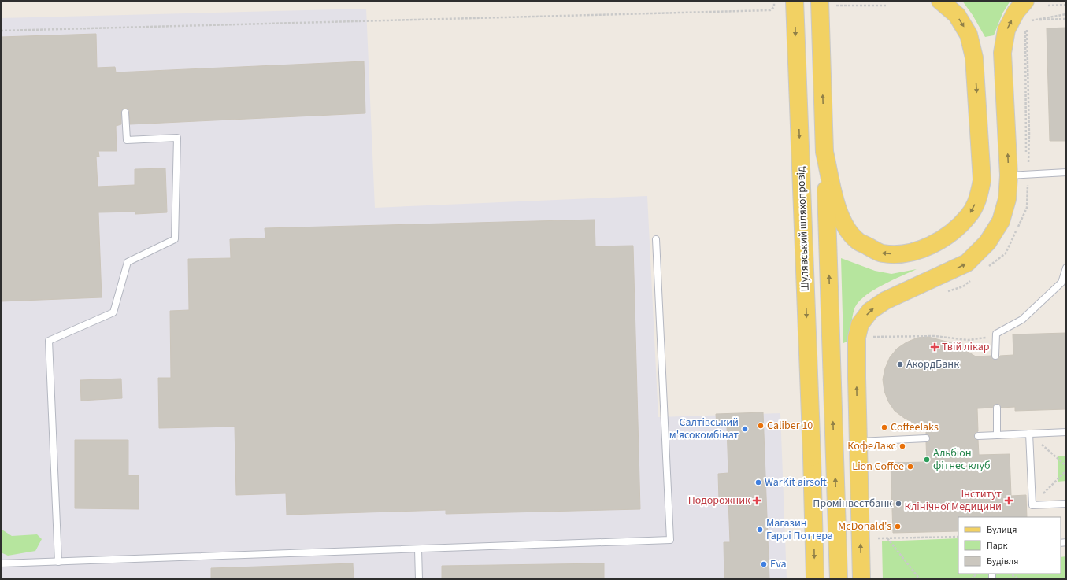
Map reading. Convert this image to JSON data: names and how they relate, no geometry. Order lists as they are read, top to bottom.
{
  "streets": {
    "main road": ["Шулявський шляхопровід"]
  },
  "places": {
    "health": ["Твій лікар", "Подорожник", "Інститут Клінічної Медицини"],
    "other": [
      "АкордБанк",
      "Caliber 10",
      "Coffeelaks",
      "Салтівський м'ясокомбінат",
      "КофеЛакс",
      "Альбіон фітнес клуб",
      "Lion Coffee",
      "WarKit airsoft",
      "Промінвестбанк",
      "McDonald's",
      "Магазин Гаррі Поттера",
      "Eva"
    ]
  },
  "legend": ["Вулиця", "Парк", "Будівля"]
}
